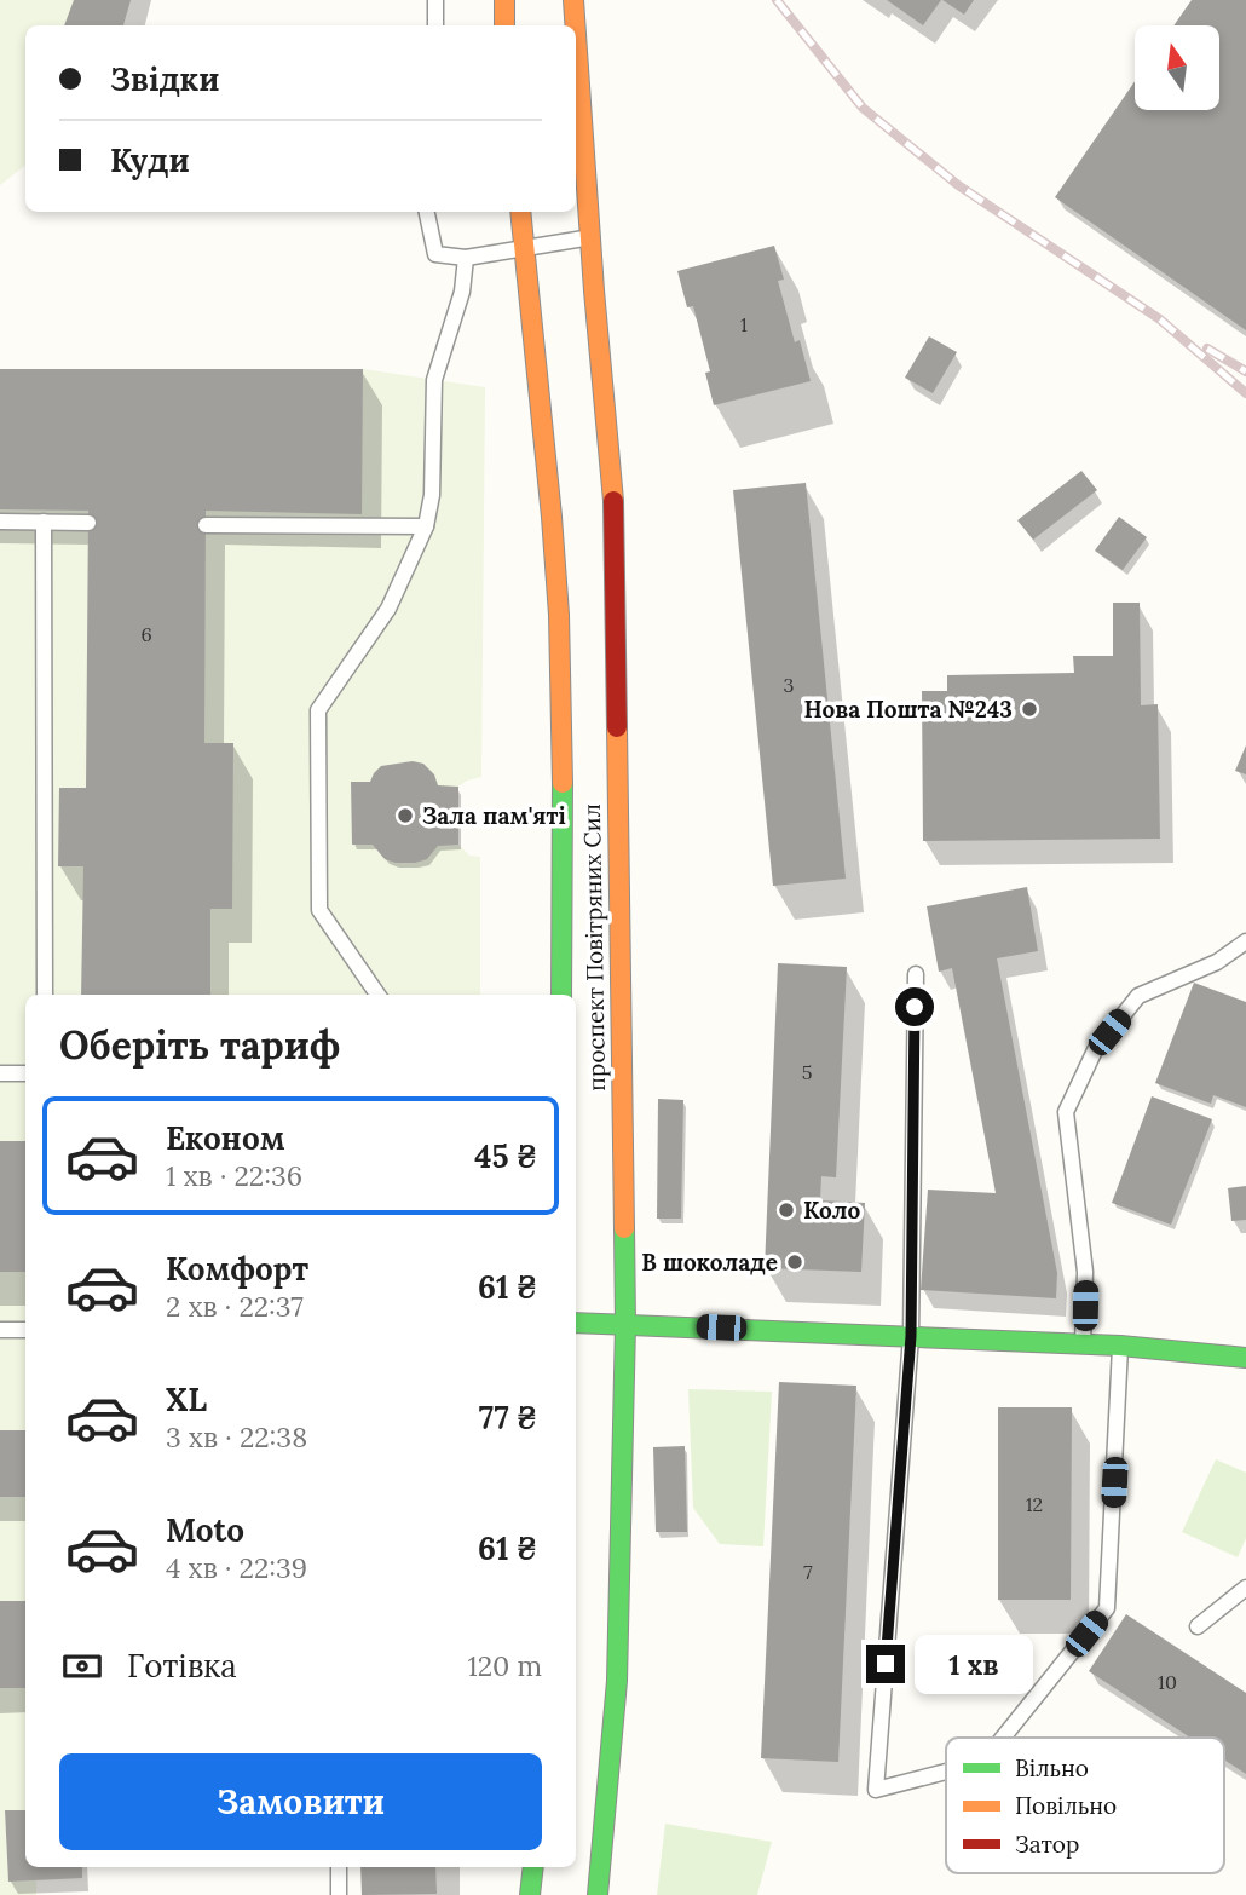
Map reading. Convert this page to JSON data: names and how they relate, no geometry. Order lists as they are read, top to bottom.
{
  "streets": {
    "main road": ["проспект Повітряних Сил"]
  },
  "places": [
    "Нова Пошта №243",
    "Зала пам'яті",
    "Коло",
    "В шоколаде"
  ],
  "house_numbers": [
    "1",
    "6",
    "3",
    "5",
    "12",
    "7",
    "10"
  ],
  "legend": ["Вільно", "Повільно", "Затор"],
  "north": "top",
  "page": {
    "banner": ["Звідки", "Куди"],
    "heading": "Оберіть тариф",
    "list": [
      {
        "name": "Економ",
        "note": "1 хв · 22:36",
        "value": "45 ₴"
      },
      {
        "name": "Комфорт",
        "note": "2 хв · 22:37",
        "value": "61 ₴"
      },
      {
        "name": "XL",
        "note": "3 хв · 22:38",
        "value": "77 ₴"
      },
      {
        "name": "Moto",
        "note": "4 хв · 22:39",
        "value": "61 ₴"
      }
    ],
    "pay": ["Готівка", "120 m"],
    "bubble": "1 хв",
    "buttons": "Замовити"
  }
}
